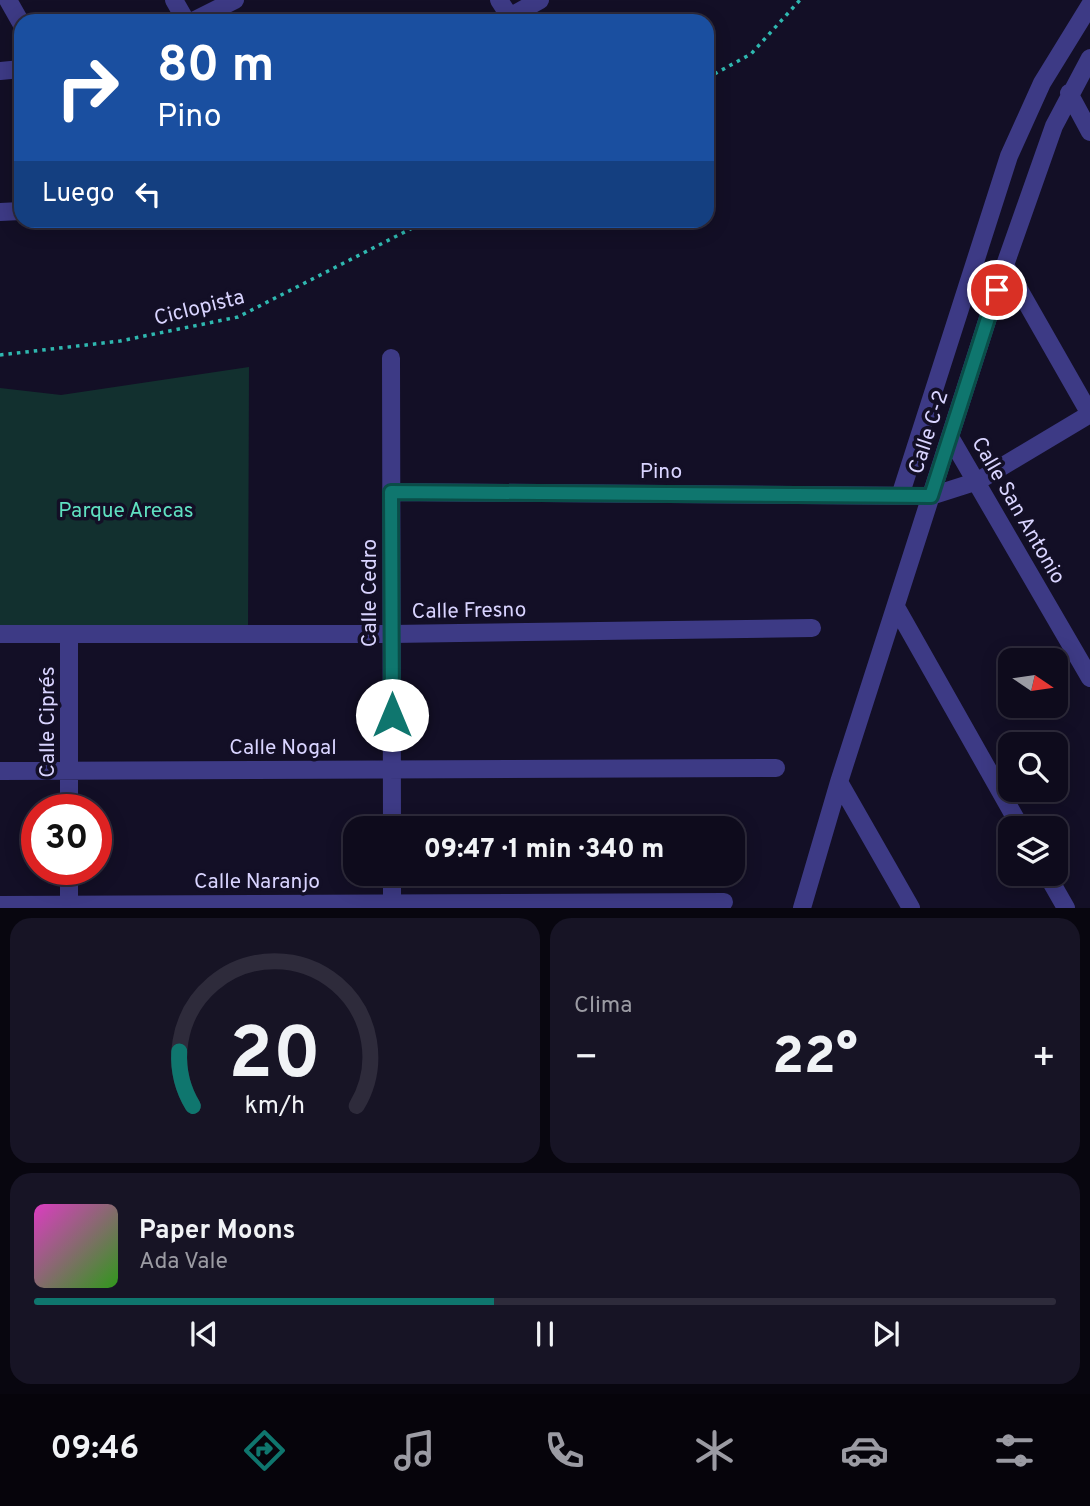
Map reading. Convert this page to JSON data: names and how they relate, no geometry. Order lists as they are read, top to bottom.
{
  "streets": {
    "street": [
      "Calle C-2",
      "Pino",
      "Calle San Antonio",
      "Calle Cedro",
      "Calle Fresno",
      "Calle Ciprés",
      "Calle Nogal",
      "Calle Naranjo"
    ],
    "path": ["Ciclopista"]
  },
  "crossings": [
    ["Calle C-2", "Pino"],
    ["Calle C-2", "Calle San Antonio"],
    ["Pino", "Calle San Antonio"],
    ["Pino", "Calle Cedro"],
    ["Calle Cedro", "Calle Fresno"],
    ["Calle Cedro", "Calle Nogal"],
    ["Calle Fresno", "Calle Ciprés"],
    ["Calle Ciprés", "Calle Nogal"]
  ],
  "parks": ["Parque Arecas"],
  "north": "right",
  "page": {
    "turn": ["80 m", "Pino"],
    "then": "Luego",
    "limit": "30",
    "trip": "09:47 · 1 min · 340 m",
    "tile": "Clima",
    "heat": ["−", "22°", "+"],
    "song": ["Paper Moons", "Ada Vale"],
    "tabs": "09:46",
    "gauge": ["20", "km/h"]
  }
}
